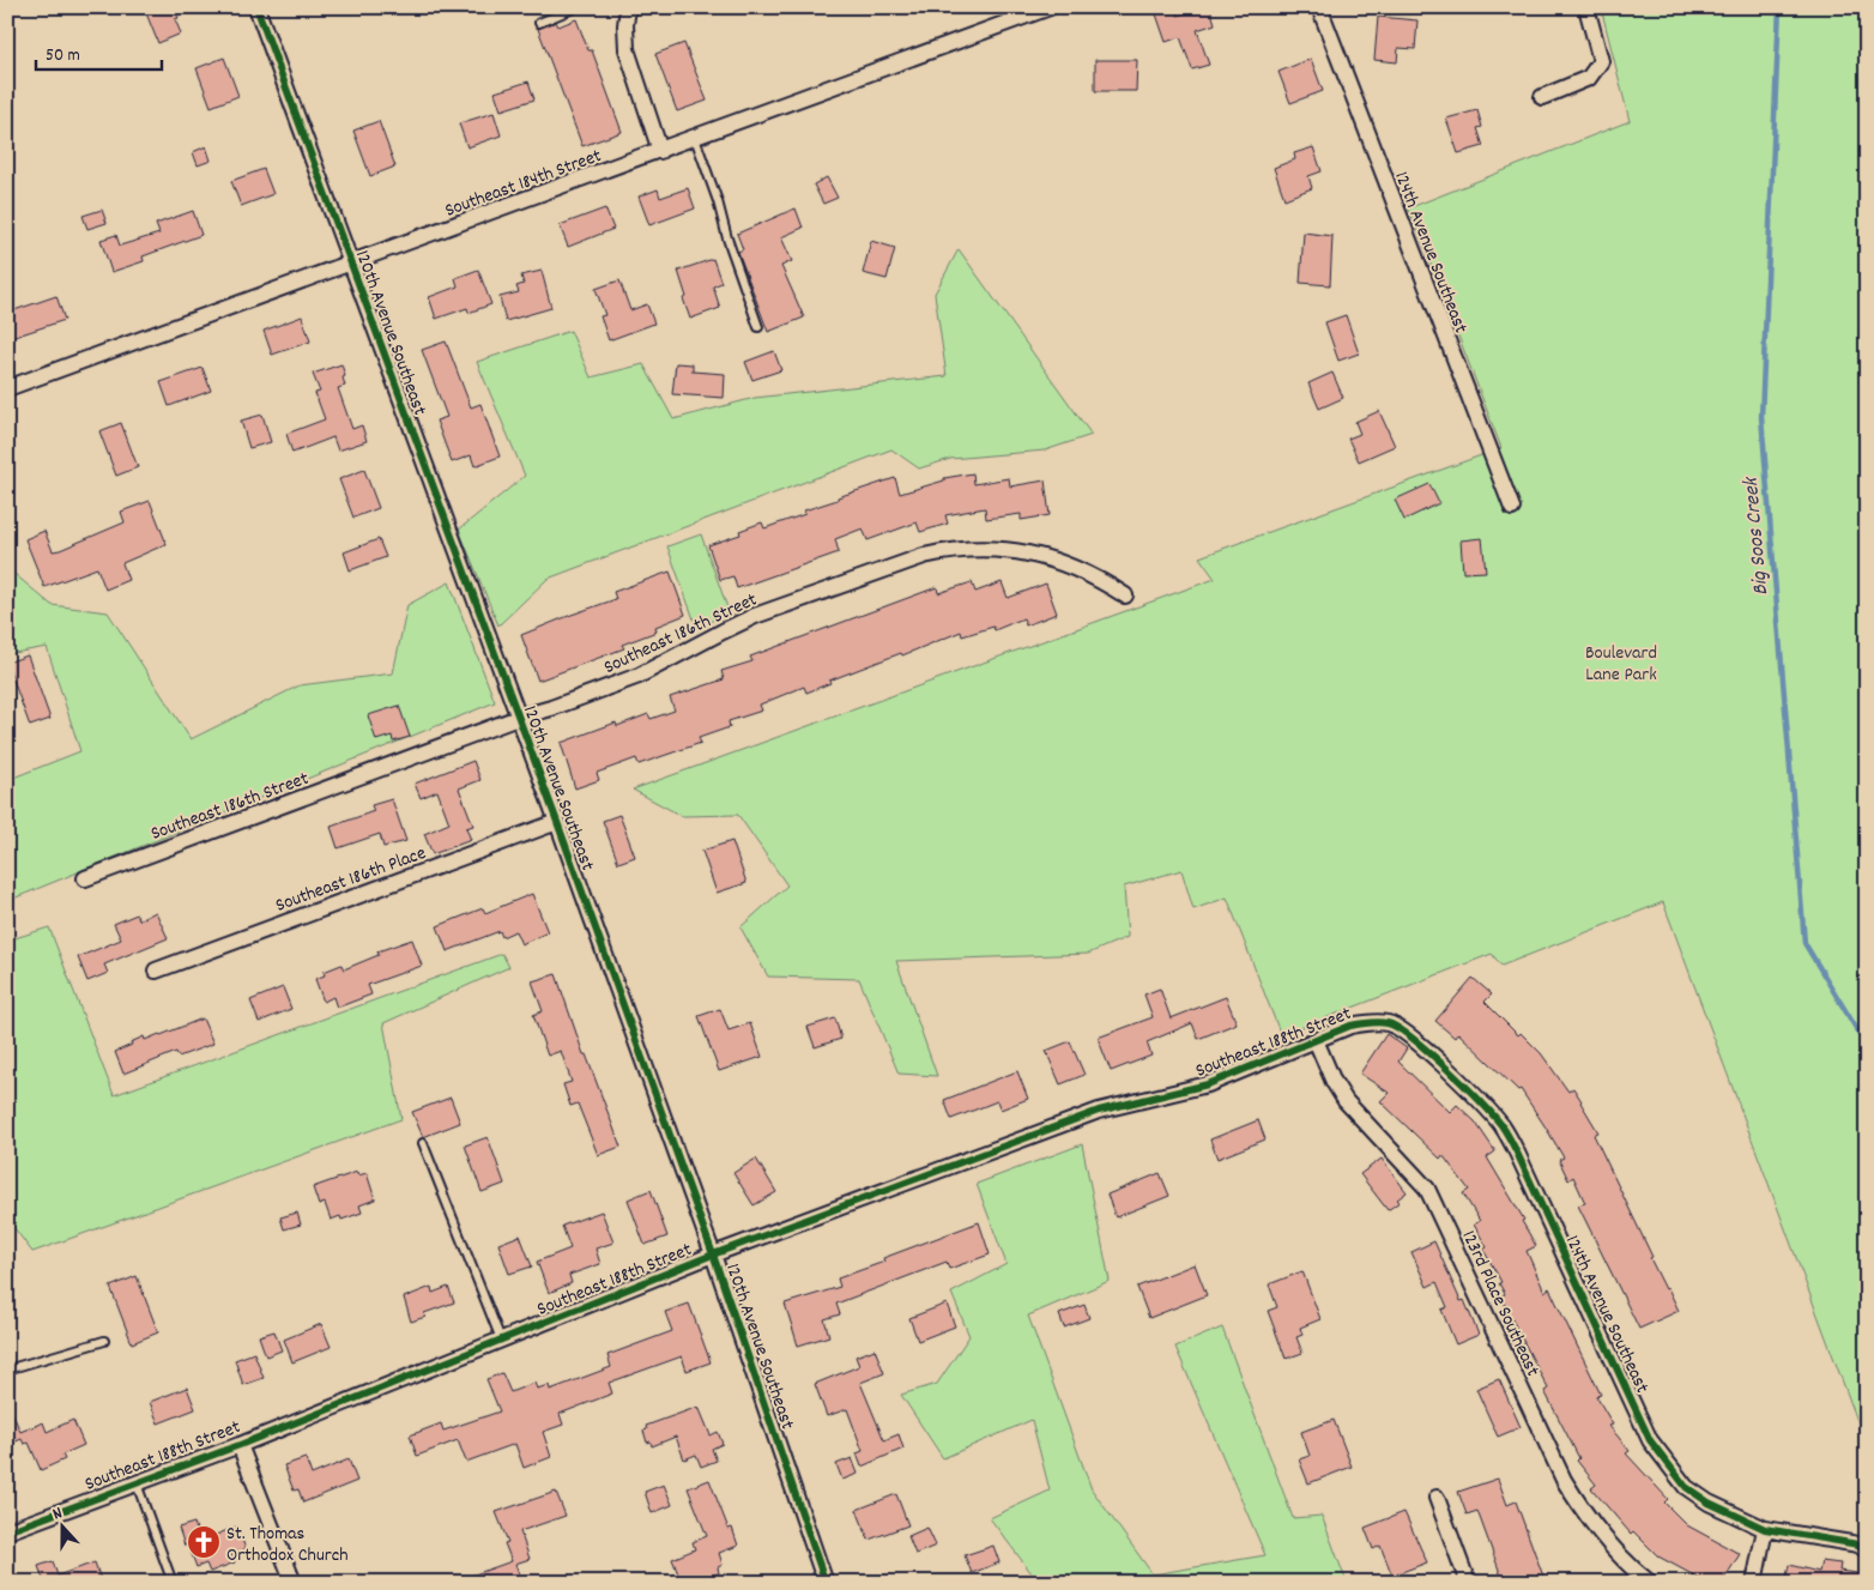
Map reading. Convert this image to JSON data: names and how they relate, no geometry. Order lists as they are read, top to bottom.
{
  "streets": {
    "street": [
      "Southeast 184th Street",
      "124th Avenue Southeast",
      "120th Avenue Southeast",
      "Southeast 186th Street",
      "Southeast 186th Place",
      "Southeast 188th Street",
      "123rd Place Southeast"
    ]
  },
  "crossings": [
    ["Southeast 184th Street", "120th Avenue Southeast"],
    ["124th Avenue Southeast", "Southeast 188th Street"],
    ["120th Avenue Southeast", "Southeast 186th Street"],
    ["120th Avenue Southeast", "Southeast 186th Place"],
    ["120th Avenue Southeast", "Southeast 188th Street"],
    ["Southeast 188th Street", "123rd Place Southeast"]
  ],
  "water": ["Big Soos Creek"],
  "parks": ["Boulevard Lane Park"],
  "places": {
    "church": ["St. Thomas Orthodox Church"]
  },
  "scale_bar": "50 m",
  "north": "top"
}
